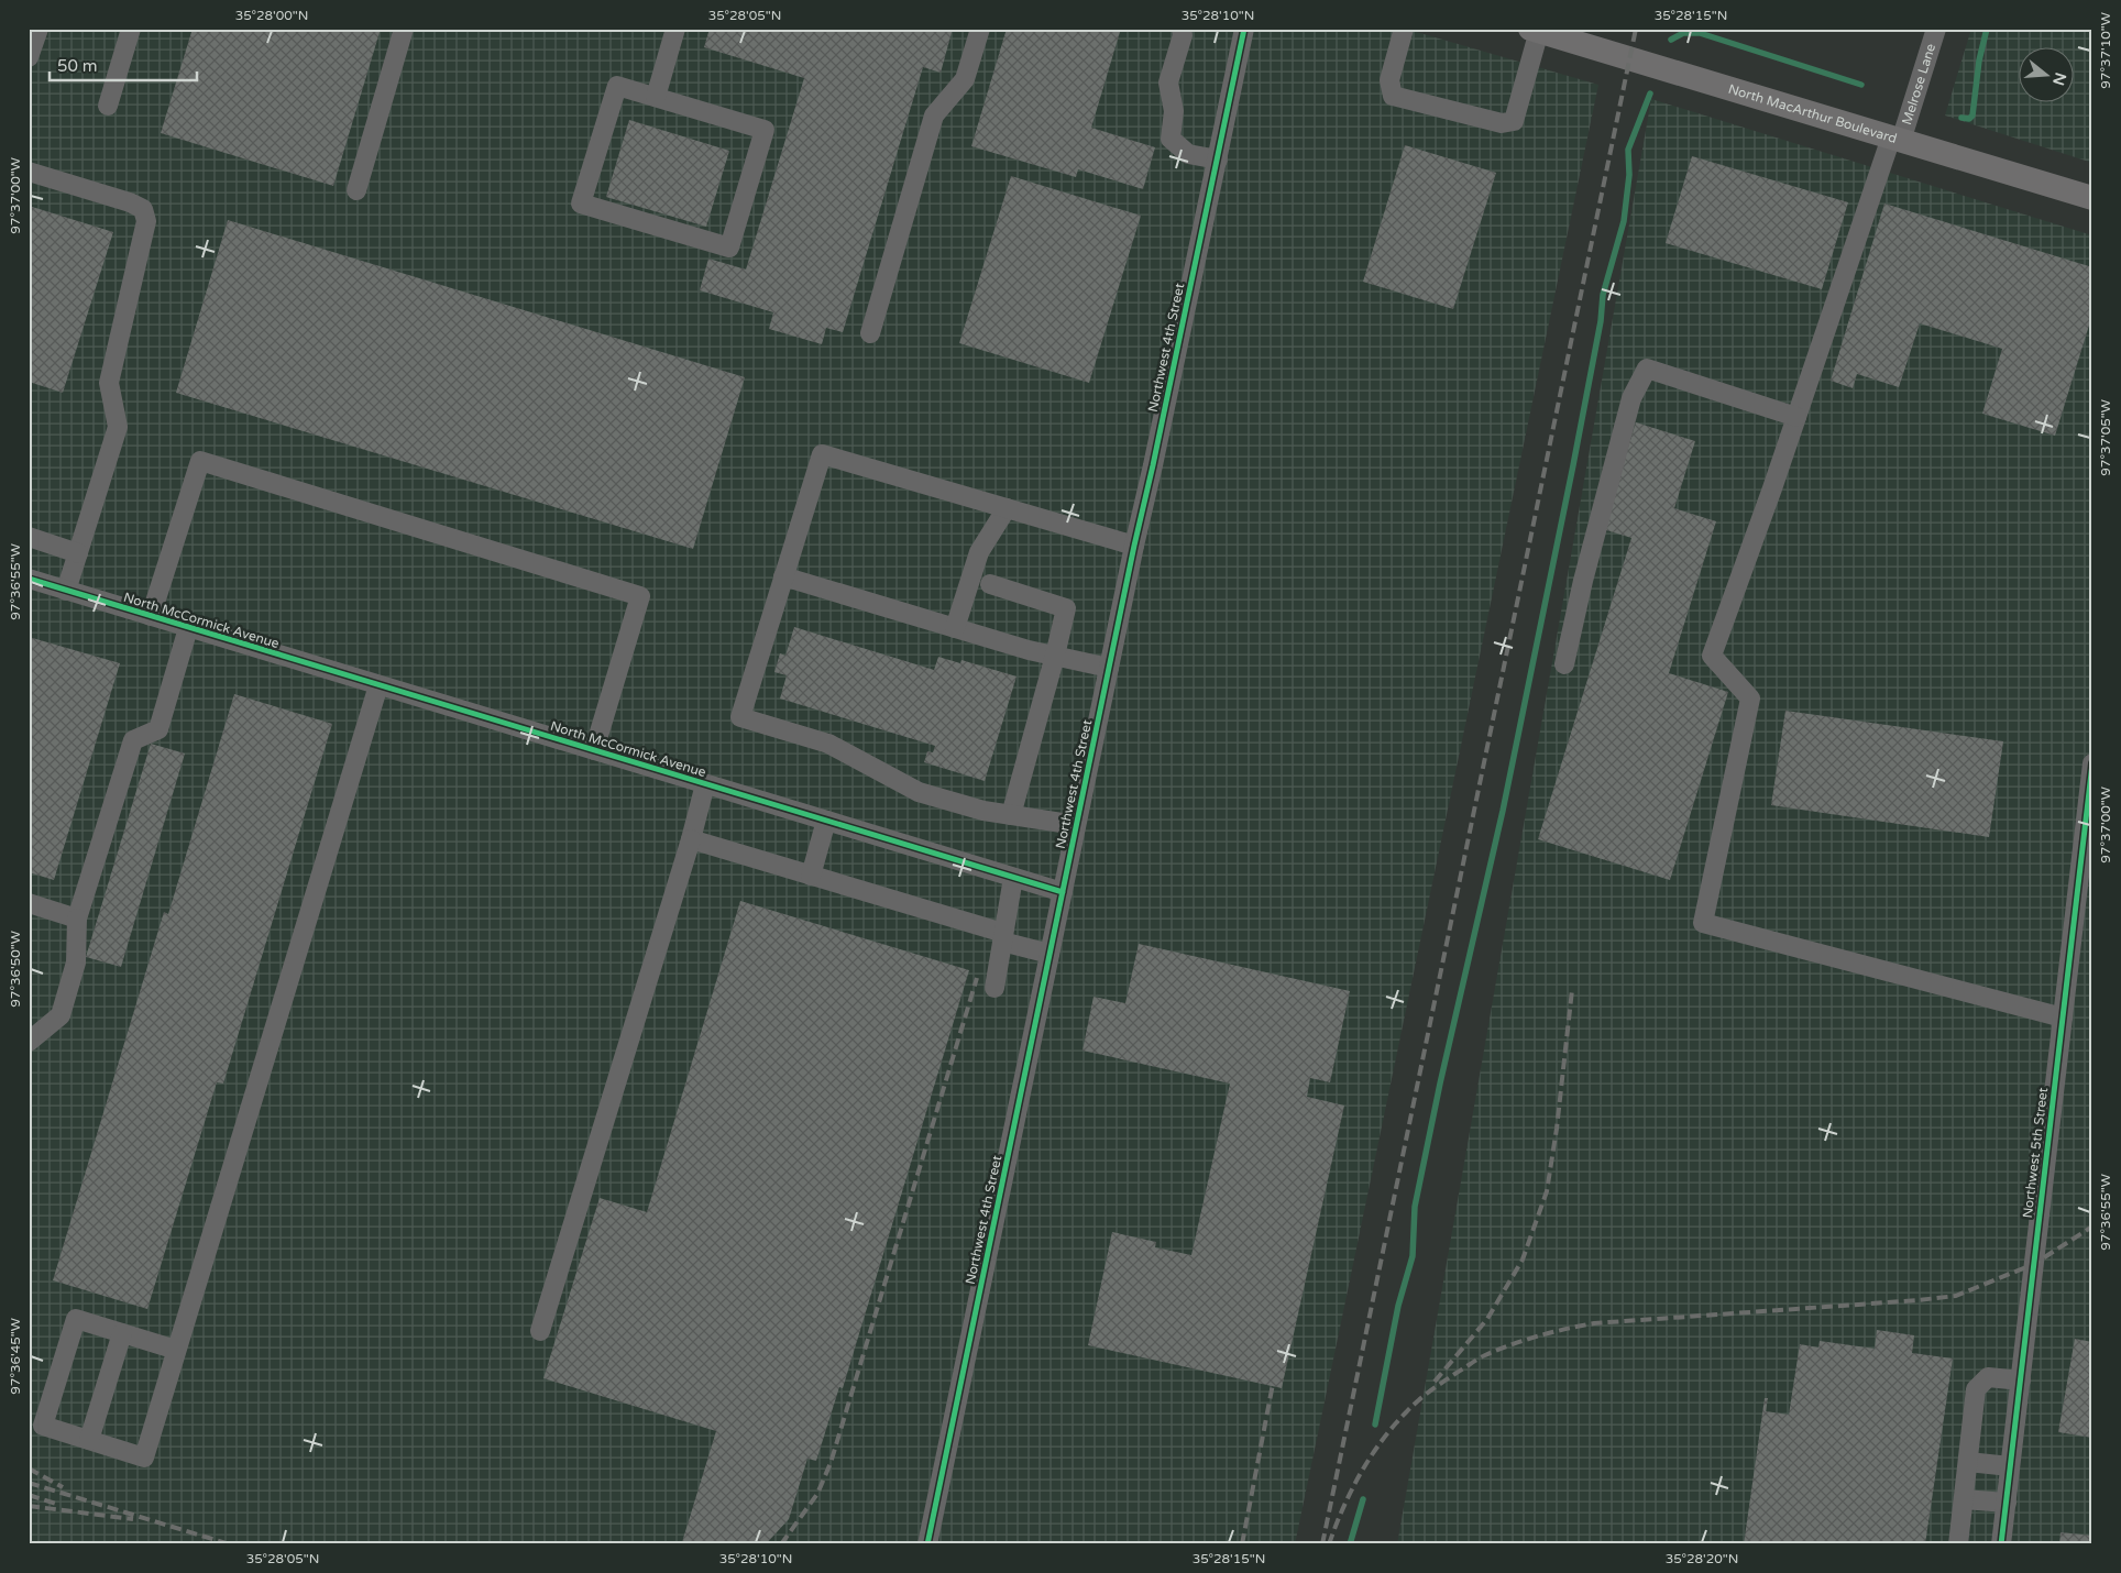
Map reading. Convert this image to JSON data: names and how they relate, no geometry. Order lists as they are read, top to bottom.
{
  "streets": {
    "main road": ["North MacArthur Boulevard"],
    "street": [
      "Melrose Lane",
      "Northwest 4th Street",
      "North McCormick Avenue",
      "Northwest 5th Street"
    ]
  },
  "crossings": [
    ["Melrose Lane", "North MacArthur Boulevard"],
    ["Melrose Lane", "Northwest 5th Street"],
    ["Northwest 4th Street", "North McCormick Avenue"]
  ],
  "scale_bar": "50 m",
  "north": "right",
  "coordinates": [
    "35°28'00\"N",
    "35°28'05\"N",
    "35°28'10\"N",
    "35°28'15\"N",
    "97°37'10\"W",
    "97°37'00\"W",
    "97°37'05\"W",
    "97°36'55\"W",
    "97°36'50\"W",
    "97°36'45\"W",
    "35°28'20\"N"
  ]
}
